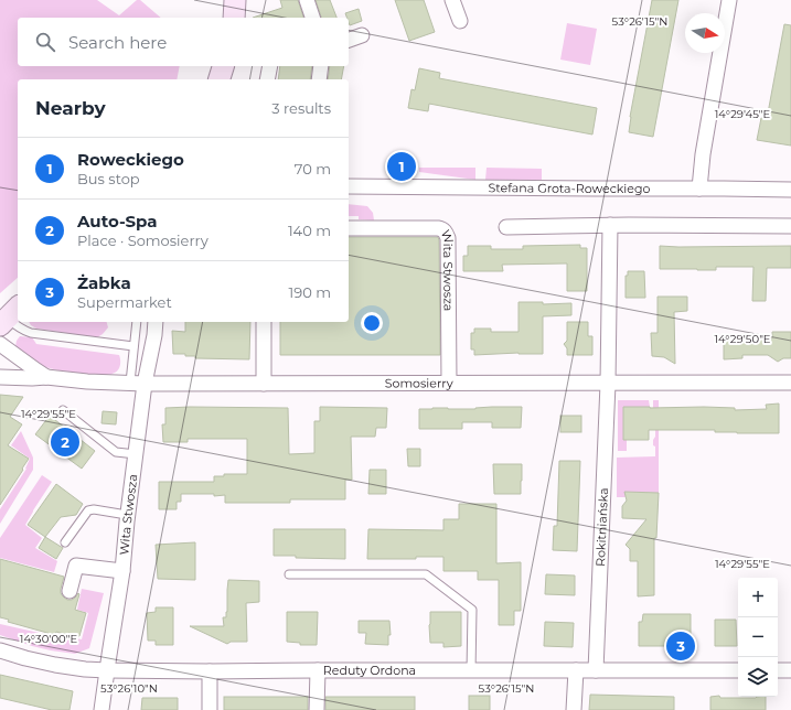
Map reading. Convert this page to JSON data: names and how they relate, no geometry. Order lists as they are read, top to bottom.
{
  "streets": {
    "street": [
      "Stefana Grota-Roweckiego",
      "Wita Stwosza",
      "Somosierry",
      "Rokitniańska",
      "Reduty Ordona"
    ]
  },
  "crossings": [
    ["Wita Stwosza", "Somosierry"],
    ["Wita Stwosza", "Reduty Ordona"],
    ["Somosierry", "Rokitniańska"],
    ["Rokitniańska", "Reduty Ordona"]
  ],
  "north": "right",
  "page": {
    "search": "Search here",
    "heading": ["Nearby", "3 results"],
    "list": [
      {
        "mark": "1",
        "name": "Roweckiego",
        "note": "Bus stop",
        "value": "70 m"
      },
      {
        "mark": "2",
        "name": "Auto-Spa",
        "note": "Place · Somosierry",
        "value": "140 m"
      },
      {
        "mark": "3",
        "name": "Żabka",
        "note": "Supermarket",
        "value": "190 m"
      }
    ],
    "pins": ["1", "2", "3"],
    "map_buttons": ["+", "−"]
  },
  "coordinates": [
    "53°26'15\"N",
    "14°29'45\"E",
    "14°29'50\"E",
    "14°29'55\"E",
    "14°30'00\"E",
    "53°26'10\"N"
  ]
}
